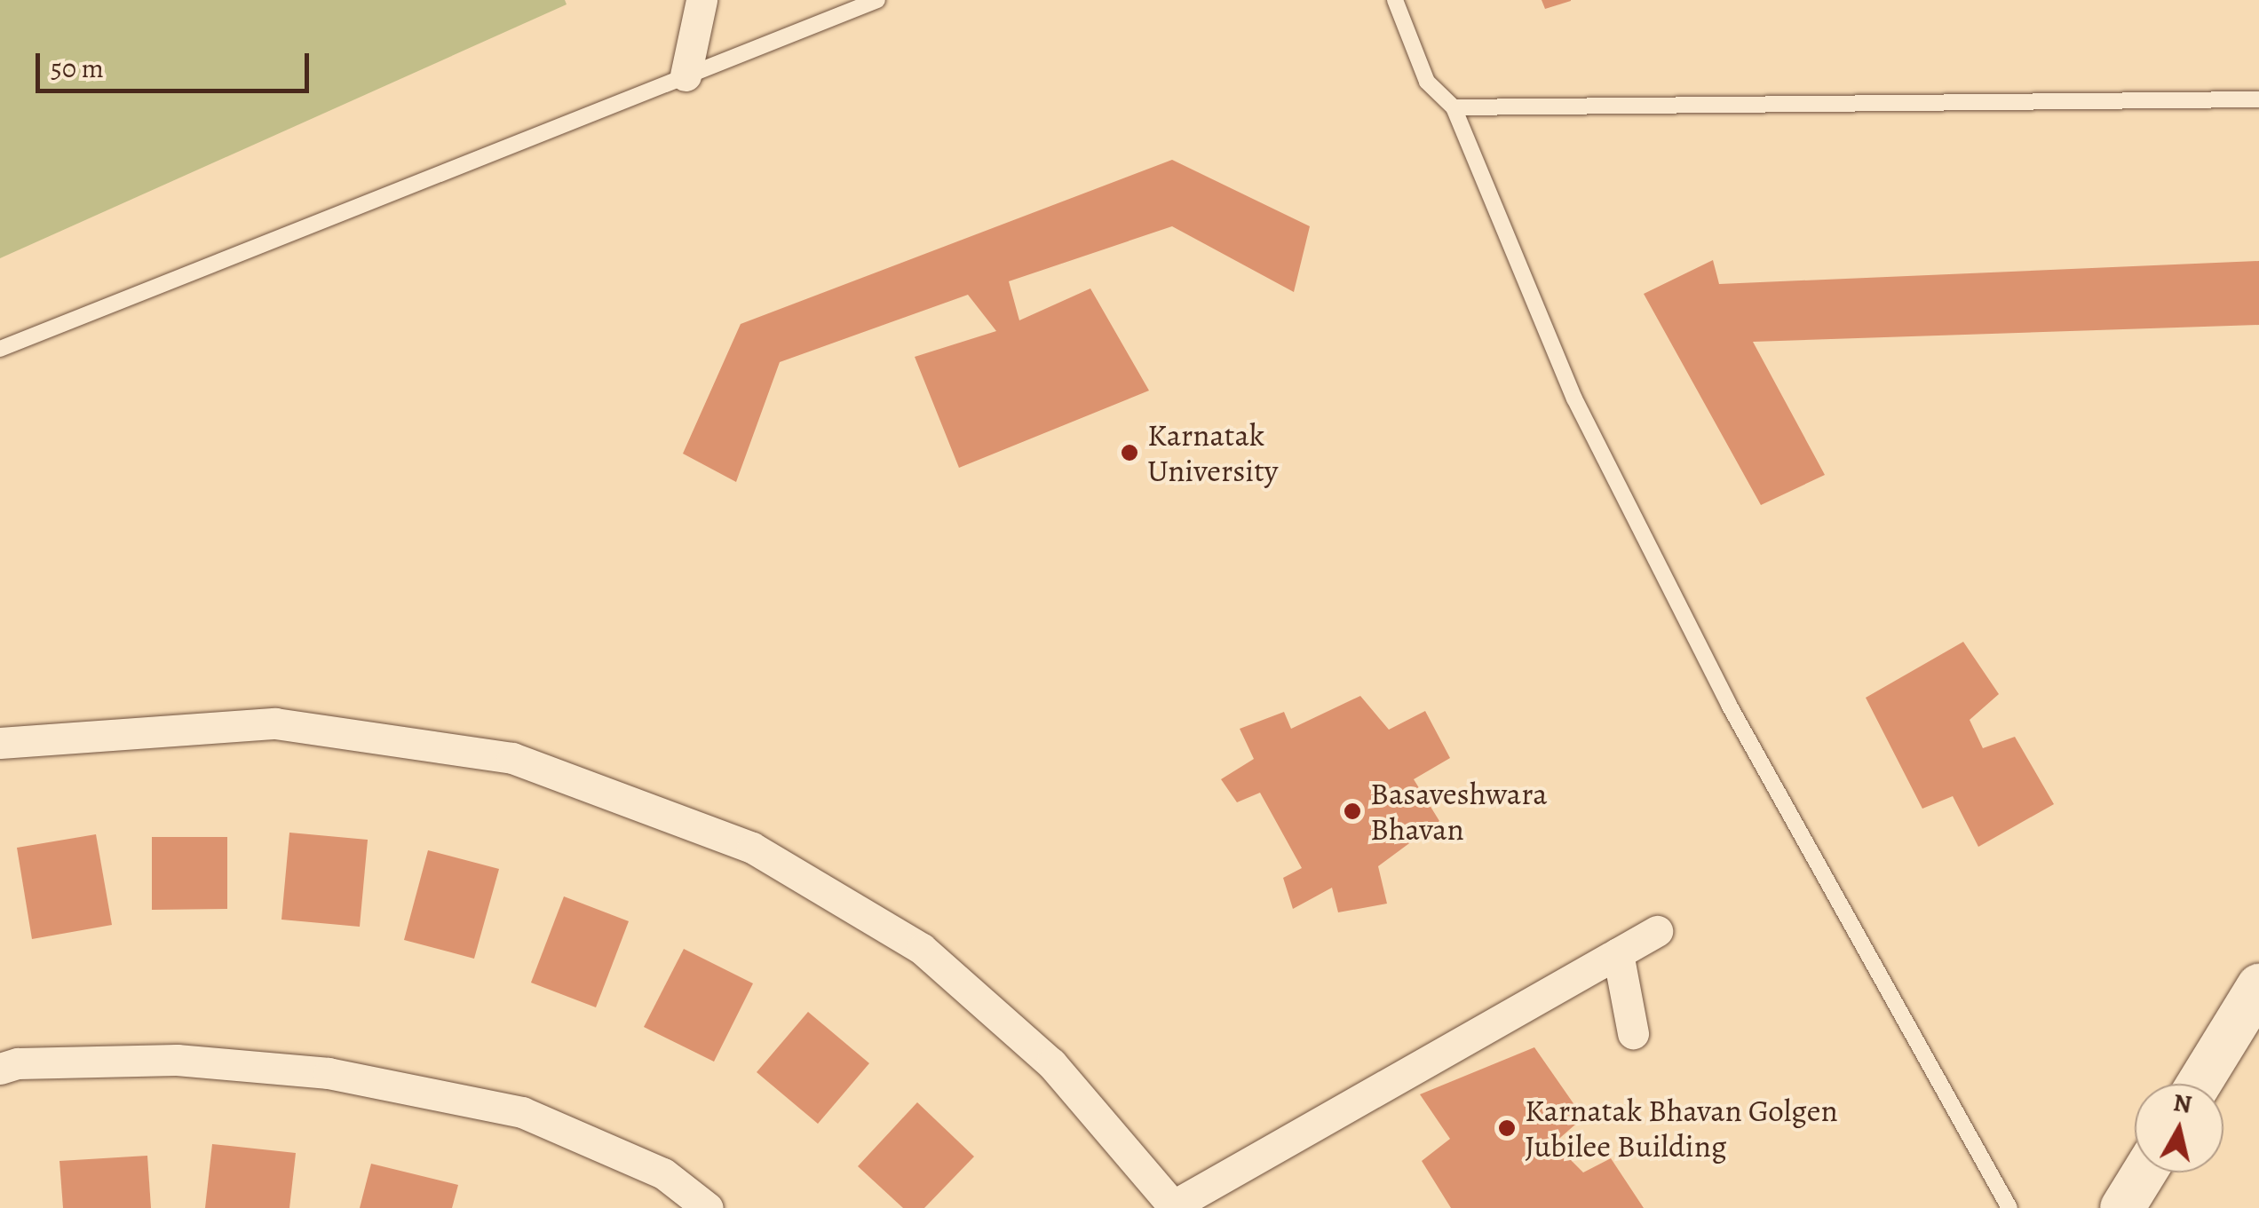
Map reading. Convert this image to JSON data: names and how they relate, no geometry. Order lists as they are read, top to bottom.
{
  "places": ["Karnatak University", "Basaveshwara Bhavan", "Karnatak Bhavan Golgen Jubilee Building"],
  "scale_bar": "50 m",
  "north": "top"
}
